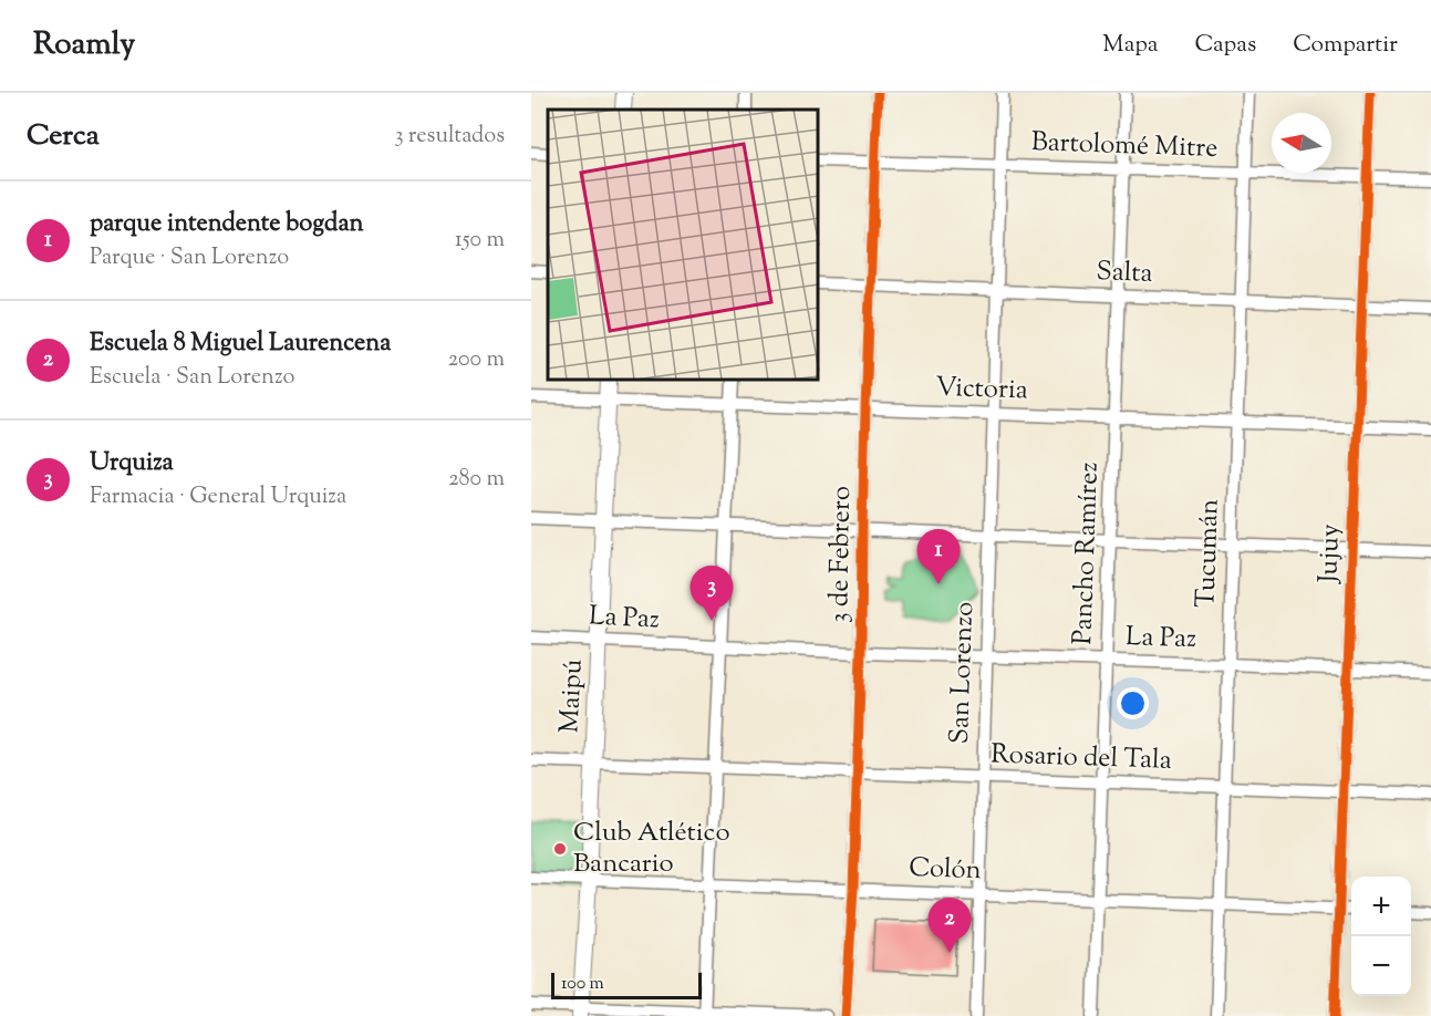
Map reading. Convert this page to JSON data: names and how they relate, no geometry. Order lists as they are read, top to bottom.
{
  "streets": {
    "street": [
      "Bartolomé Mitre",
      "Salta",
      "Victoria",
      "Pancho Ramírez",
      "Tucumán",
      "Jujuy",
      "3 de Febrero",
      "La Paz",
      "San Lorenzo",
      "Maipú",
      "Rosario del Tala",
      "Colón"
    ]
  },
  "crossings": [
    ["Bartolomé Mitre", "Pancho Ramírez"],
    ["Bartolomé Mitre", "Tucumán"],
    ["Bartolomé Mitre", "Jujuy"],
    ["Bartolomé Mitre", "3 de Febrero"],
    ["Bartolomé Mitre", "San Lorenzo"],
    ["Salta", "Pancho Ramírez"],
    ["Salta", "Tucumán"],
    ["Salta", "Jujuy"],
    ["Salta", "3 de Febrero"],
    ["Salta", "San Lorenzo"],
    ["Victoria", "Pancho Ramírez"],
    ["Victoria", "Tucumán"],
    ["Victoria", "Jujuy"],
    ["Victoria", "3 de Febrero"],
    ["Victoria", "San Lorenzo"],
    ["Victoria", "Maipú"],
    ["Pancho Ramírez", "La Paz"],
    ["Pancho Ramírez", "Rosario del Tala"],
    ["Pancho Ramírez", "Colón"],
    ["Tucumán", "La Paz"],
    ["Tucumán", "Rosario del Tala"],
    ["Tucumán", "Colón"],
    ["Jujuy", "La Paz"],
    ["Jujuy", "Rosario del Tala"],
    ["Jujuy", "Colón"],
    ["3 de Febrero", "La Paz"],
    ["3 de Febrero", "Rosario del Tala"],
    ["3 de Febrero", "Colón"],
    ["La Paz", "San Lorenzo"],
    ["La Paz", "Maipú"],
    ["San Lorenzo", "Rosario del Tala"],
    ["San Lorenzo", "Colón"],
    ["Maipú", "Rosario del Tala"],
    ["Maipú", "Colón"]
  ],
  "places": ["Club Atlético Bancario"],
  "scale_bar": "100 m",
  "north": "left",
  "page": {
    "header": "Roamly",
    "nav": ["Mapa", "Capas", "Compartir"],
    "heading": ["Cerca", "3 resultados"],
    "list": [
      {
        "mark": "1",
        "name": "parque intendente bogdan",
        "note": "Parque · San Lorenzo",
        "value": "150 m"
      },
      {
        "mark": "2",
        "name": "Escuela 8 Miguel Laurencena",
        "note": "Escuela · San Lorenzo",
        "value": "200 m"
      },
      {
        "mark": "3",
        "name": "Urquiza",
        "note": "Farmacia · General Urquiza",
        "value": "280 m"
      }
    ],
    "pins": ["1", "3", "2"],
    "map_buttons": ["+", "−"],
    "scale": "100 m"
  }
}
